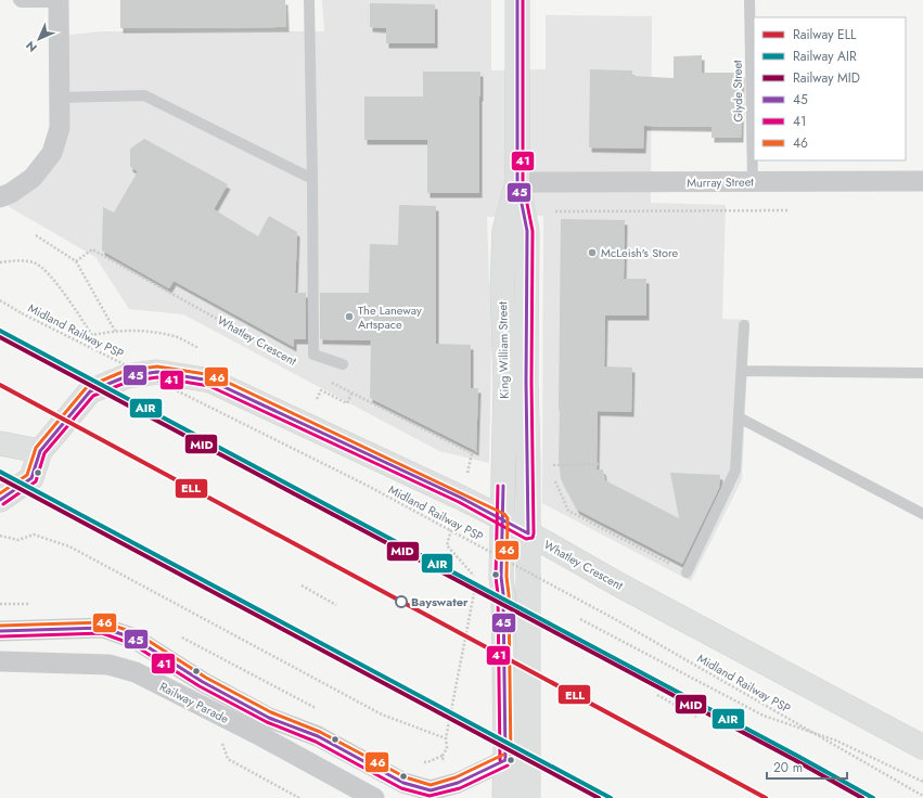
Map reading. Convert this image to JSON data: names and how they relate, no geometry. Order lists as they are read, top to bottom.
{
  "streets": {
    "main road": ["Whatley Crescent", "King William Street"],
    "street": ["Murray Street", "Railway Parade"],
    "lane": ["Glyde Street"],
    "path": ["Midland Railway PSP"]
  },
  "crossings": [
    ["Glyde Street", "Murray Street"],
    ["Murray Street", "King William Street"],
    ["Whatley Crescent", "King William Street"],
    ["King William Street", "Railway Parade"]
  ],
  "places": ["McLeish's Store", "The Laneway Artspace", "Bayswater"],
  "lines": [
    "transit line 45",
    "transit line 41",
    "rail line AIR",
    "rail line MID",
    "transit line 46",
    "rail line ELL"
  ],
  "legend": [
    "Railway ELL",
    "Railway AIR",
    "Railway MID",
    "45",
    "41",
    "46"
  ],
  "scale_bar": "20 m",
  "north": "bottom left"
}
